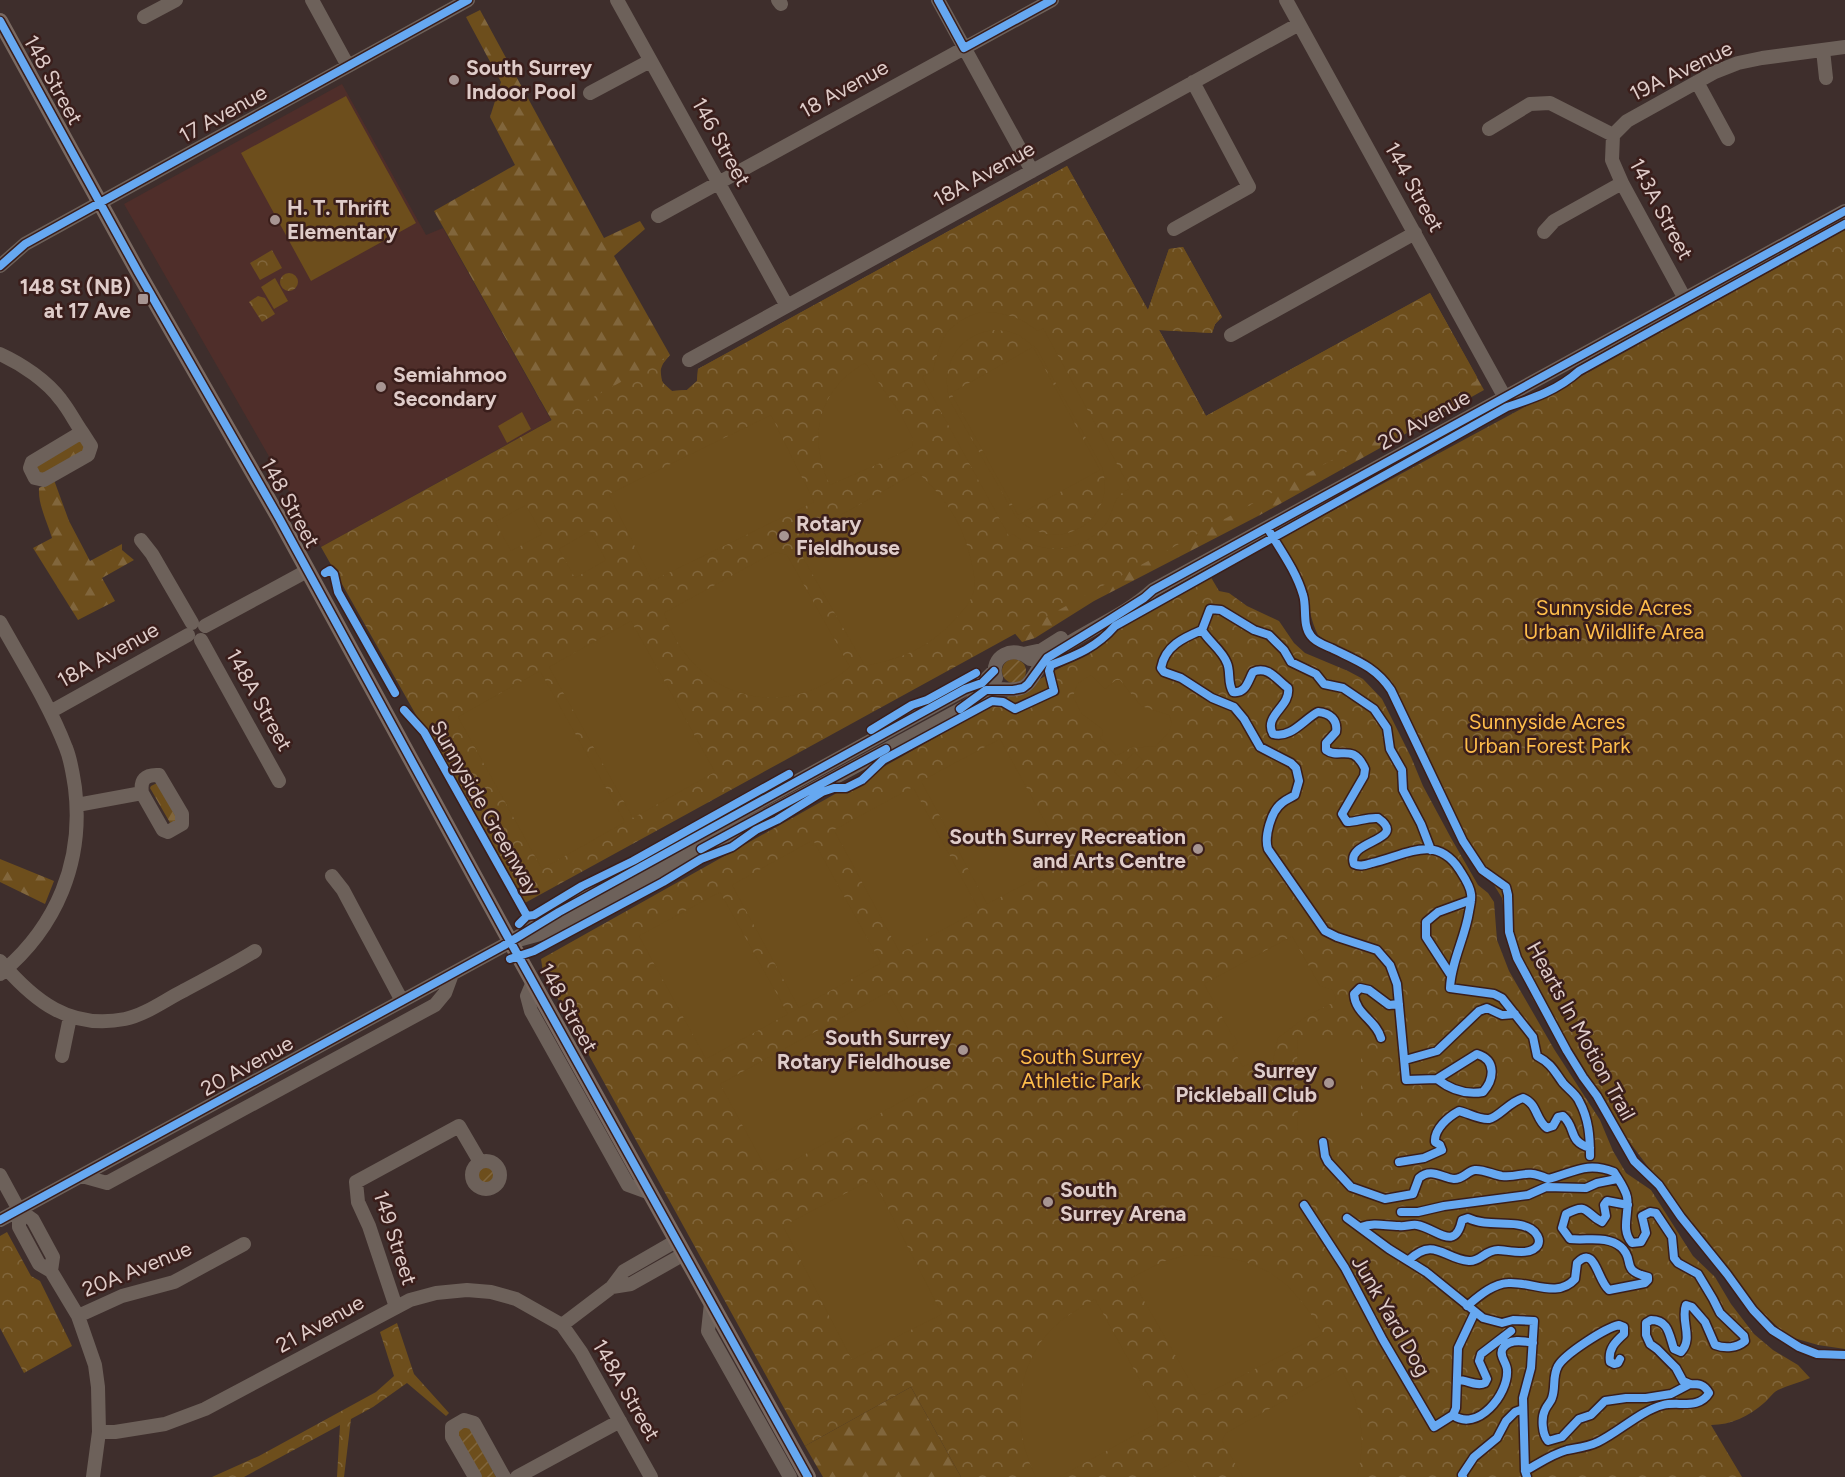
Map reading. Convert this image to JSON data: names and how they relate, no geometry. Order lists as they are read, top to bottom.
{
  "streets": {
    "main road": ["148 Street"],
    "street": [
      "19A Avenue",
      "18 Avenue",
      "17 Avenue",
      "146 Street",
      "18A Avenue",
      "144 Street",
      "143A Street",
      "20 Avenue",
      "148A Street",
      "149 Street",
      "20A Avenue",
      "21 Avenue"
    ],
    "cycle path": ["Sunnyside Greenway", "Hearts In Motion Trail", "Junk Yard Dog"]
  },
  "crossings": [
    ["19A Avenue", "143A Street"],
    ["148 Street", "17 Avenue"],
    ["148 Street", "18A Avenue"],
    ["148 Street", "20 Avenue"],
    ["18 Avenue", "146 Street"],
    ["146 Street", "18A Avenue"],
    ["18A Avenue", "144 Street"],
    ["18A Avenue", "148A Street"],
    ["144 Street", "20 Avenue"],
    ["143A Street", "20 Avenue"],
    ["148A Street", "21 Avenue"],
    ["149 Street", "21 Avenue"]
  ],
  "parks": ["Sunnyside Acres Urban Wildlife Area", "Sunnyside Acres Urban Forest Park", "South Surrey Athletic Park"],
  "places": {
    "other": [
      "South Surrey Indoor Pool",
      "H. T. Thrift Elementary",
      "Semiahmoo Secondary",
      "Rotary Fieldhouse",
      "South Surrey Recreation and Arts Centre",
      "South Surrey Rotary Fieldhouse",
      "Surrey Pickleball Club",
      "South Surrey Arena"
    ],
    "transit": ["148 St (NB) at 17 Ave"]
  }
}
